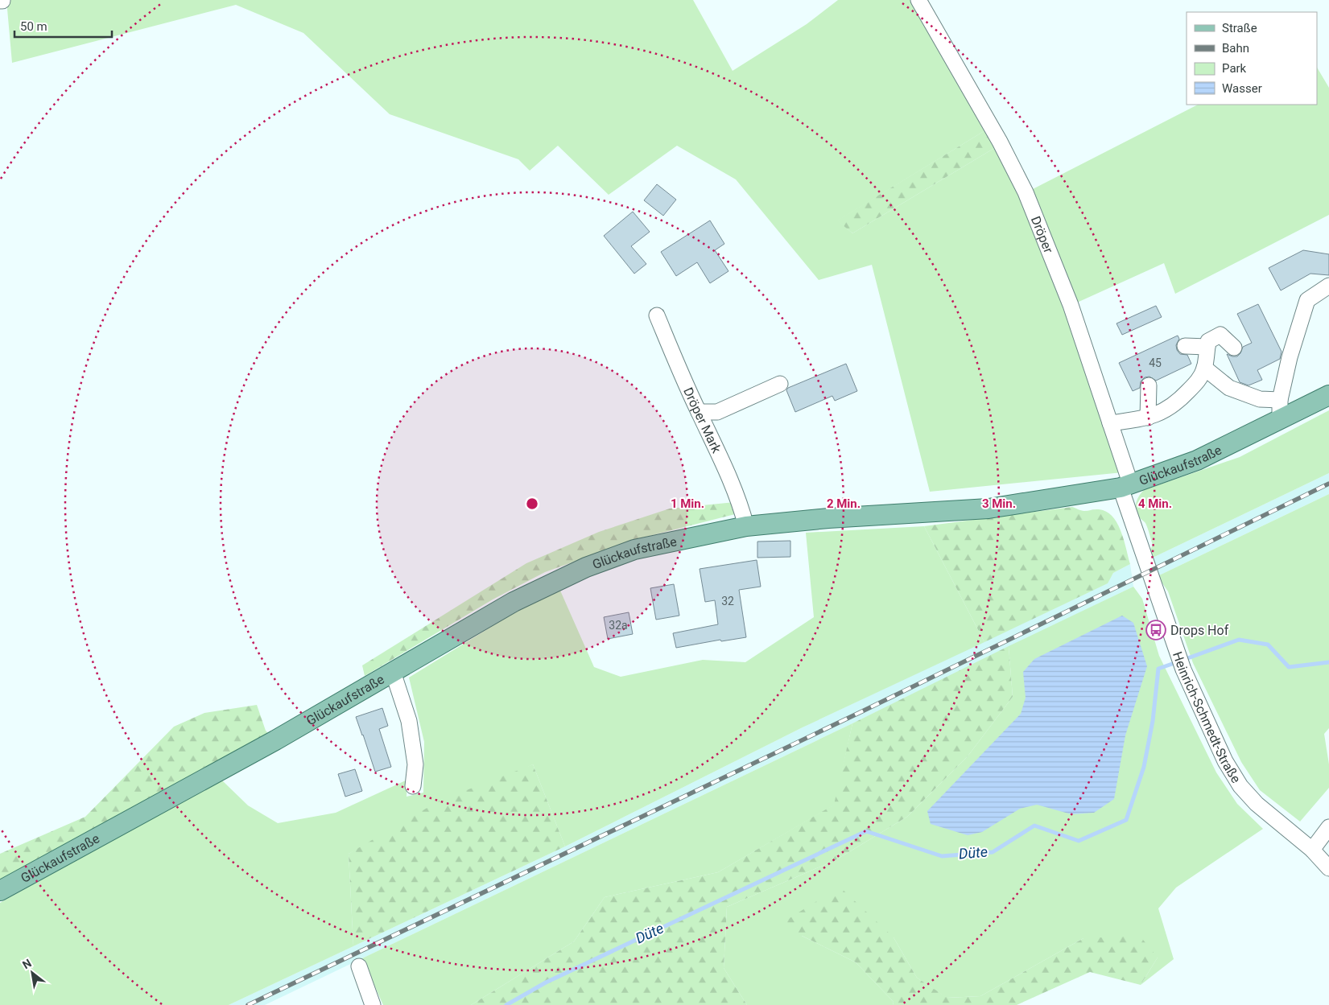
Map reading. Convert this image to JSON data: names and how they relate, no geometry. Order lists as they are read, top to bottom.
{
  "streets": {
    "main road": ["Glückaufstraße"],
    "street": ["Dröper", "Dröper Mark", "Heinrich-Schmedt-Straße"]
  },
  "crossings": [
    ["Dröper", "Glückaufstraße"],
    ["Dröper", "Heinrich-Schmedt-Straße"],
    ["Dröper Mark", "Glückaufstraße"],
    ["Glückaufstraße", "Heinrich-Schmedt-Straße"]
  ],
  "water": ["Düte"],
  "places": {
    "bus stop": ["Drops Hof"]
  },
  "house_numbers": ["45", "32", "32a"],
  "legend": [
    "Straße",
    "Bahn",
    "Park",
    "Wasser"
  ],
  "scale_bar": "50 m",
  "north": "top left",
  "rings": [
    "1 Min.",
    "2 Min.",
    "3 Min.",
    "4 Min."
  ]
}
